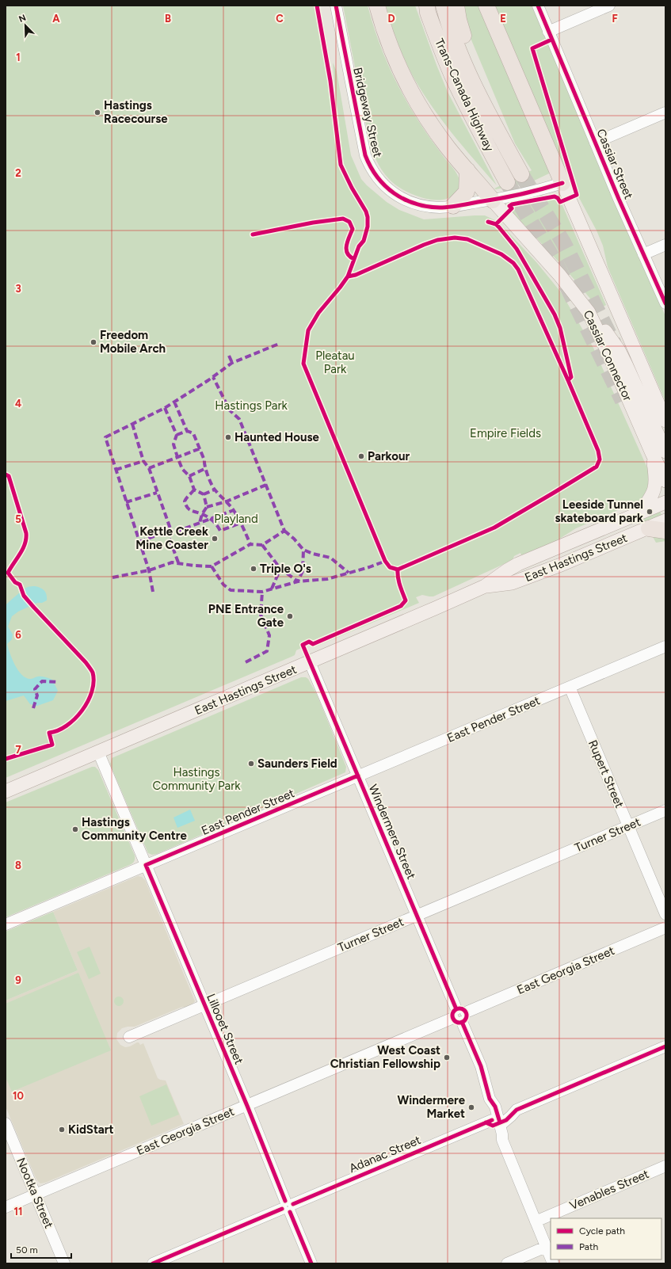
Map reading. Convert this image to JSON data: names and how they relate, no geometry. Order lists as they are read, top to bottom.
{
  "streets": {
    "highway": ["Trans-Canada Highway"],
    "main road": ["Cassiar Connector", "East Hastings Street"],
    "street": [
      "Bridgeway Street",
      "Cassiar Street",
      "East Pender Street",
      "Rupert Street",
      "Windermere Street",
      "Turner Street",
      "East Georgia Street",
      "Lillooet Street",
      "Adanac Street",
      "Venables Street",
      "Nootka Street"
    ]
  },
  "crossings": [
    ["Bridgeway Street", "Cassiar Connector"],
    ["East Hastings Street", "Windermere Street"],
    ["East Hastings Street", "Lillooet Street"],
    ["East Pender Street", "Rupert Street"],
    ["East Pender Street", "Windermere Street"],
    ["East Pender Street", "Lillooet Street"],
    ["Rupert Street", "Turner Street"],
    ["Windermere Street", "Turner Street"],
    ["Windermere Street", "East Georgia Street"],
    ["Windermere Street", "Adanac Street"],
    ["Windermere Street", "Venables Street"],
    ["Turner Street", "Lillooet Street"],
    ["East Georgia Street", "Lillooet Street"],
    ["East Georgia Street", "Nootka Street"],
    ["Lillooet Street", "Adanac Street"]
  ],
  "parks": [
    "Pleatau Park",
    "Hastings Park",
    "Empire Fields",
    "Playland",
    "Hastings Community Park"
  ],
  "places": [
    "Hastings Racecourse",
    "Freedom Mobile Arch",
    "Haunted House",
    "Parkour",
    "Leeside Tunnel skateboard park",
    "Kettle Creek Mine Coaster",
    "Triple O's",
    "PNE Entrance Gate",
    "Saunders Field",
    "Hastings Community Centre",
    "West Coast Christian Fellowship",
    "Windermere Market",
    "KidStart"
  ],
  "legend": ["Cycle path", "Path"],
  "scale_bar": "50 m",
  "north": "top left",
  "grid": {
    "columns": [
      "A",
      "B",
      "C",
      "D",
      "E",
      "F"
    ],
    "rows": [
      "1",
      "2",
      "3",
      "4",
      "5",
      "6",
      "7",
      "8",
      "9",
      "10",
      "11"
    ]
  }
}
